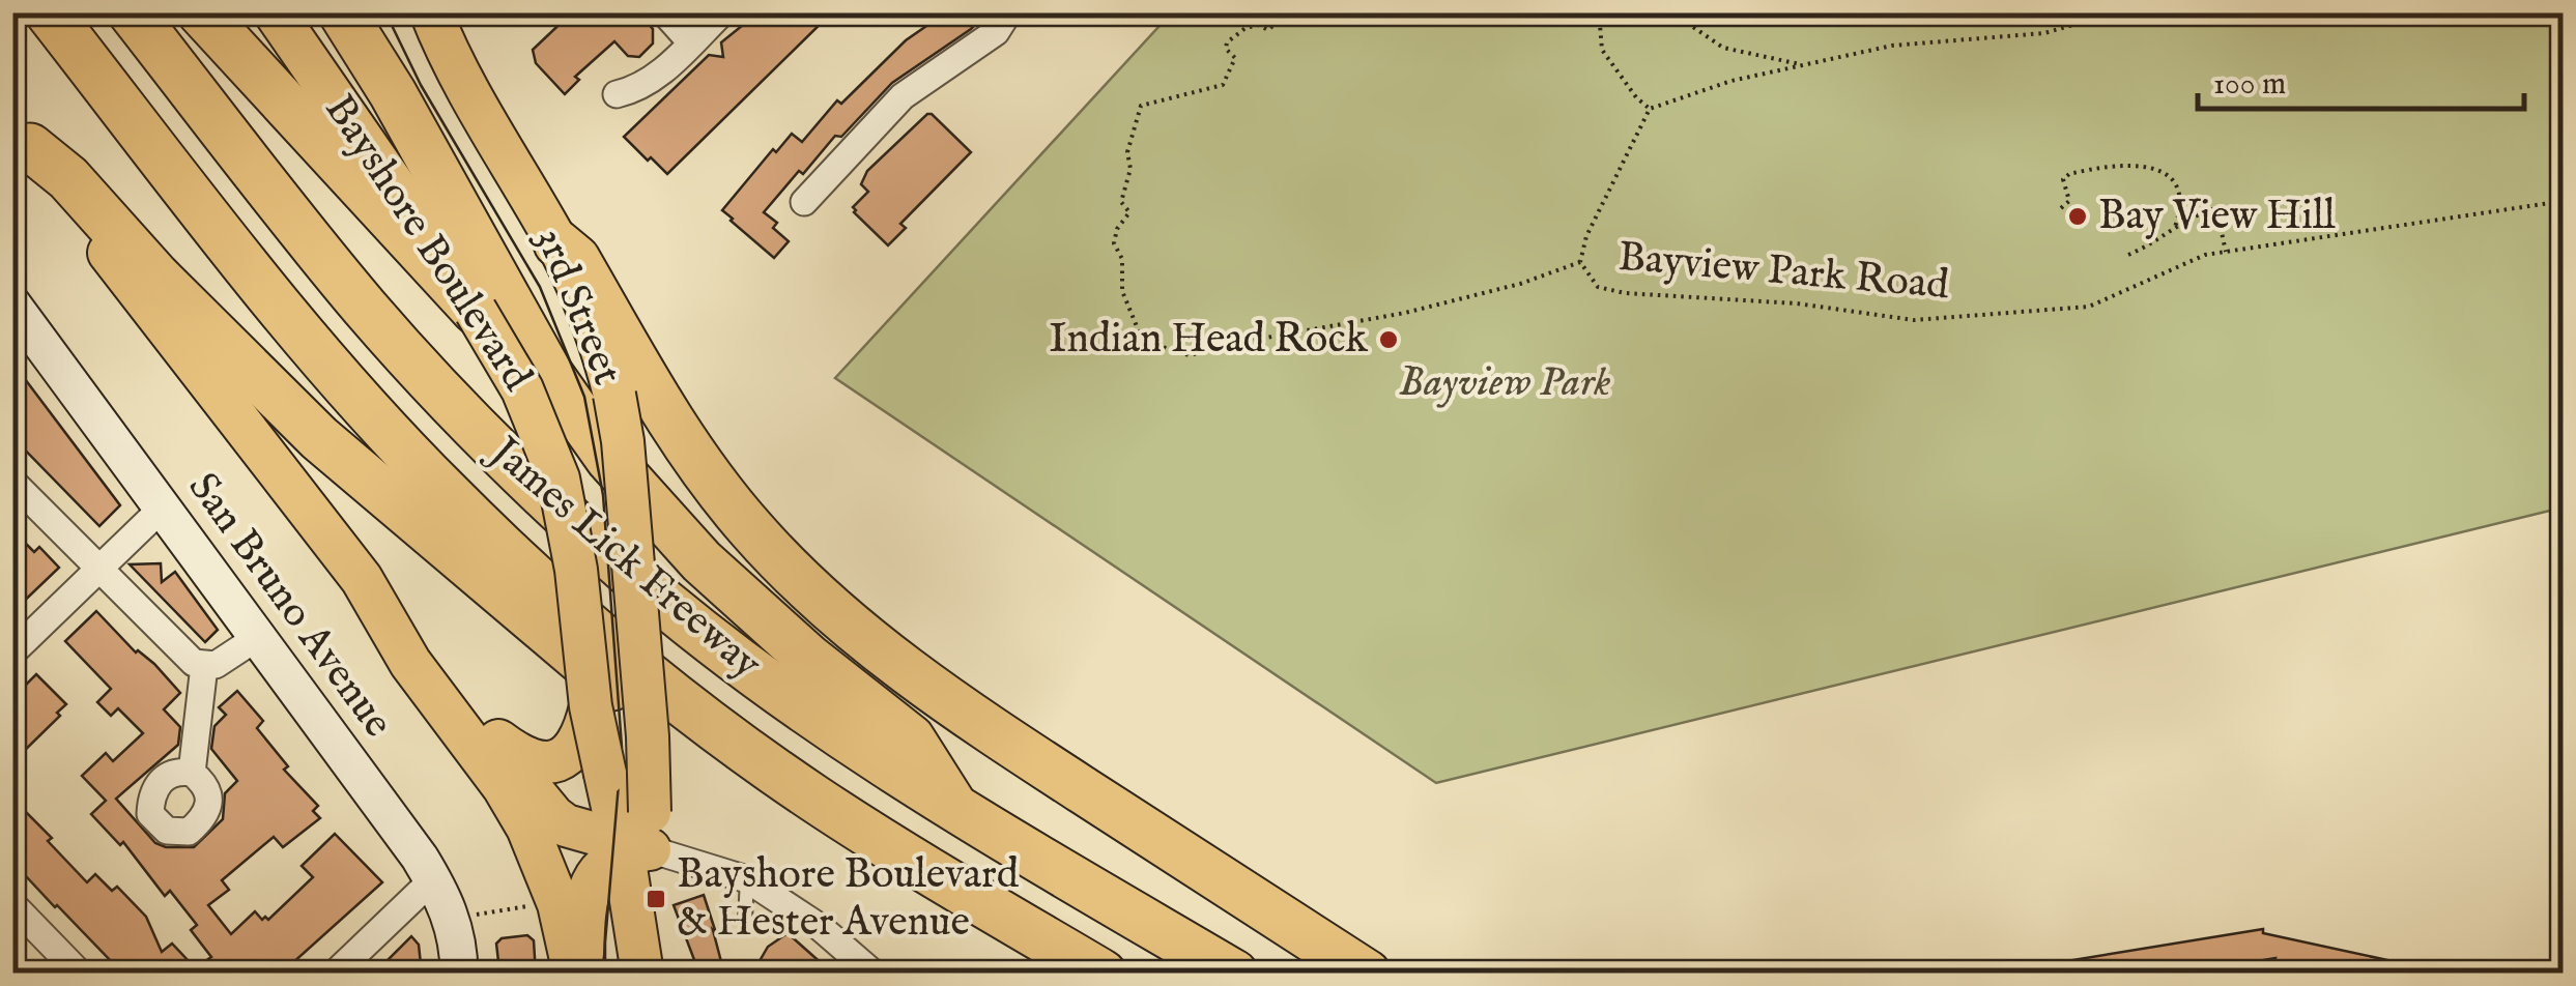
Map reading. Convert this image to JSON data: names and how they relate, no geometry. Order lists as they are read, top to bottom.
{
  "streets": {
    "highway": ["James Lick Freeway"],
    "main road": ["Bayshore Boulevard", "3rd Street", "San Bruno Avenue"],
    "path": ["Bayview Park Road"]
  },
  "crossings": [
    ["Bayshore Boulevard", "3rd Street"]
  ],
  "parks": ["Bayview Park"],
  "places": {
    "other": ["Bay View Hill", "Indian Head Rock"],
    "transit": ["Bayshore Boulevard & Hester Avenue"]
  },
  "scale_bar": "100 m"
}
